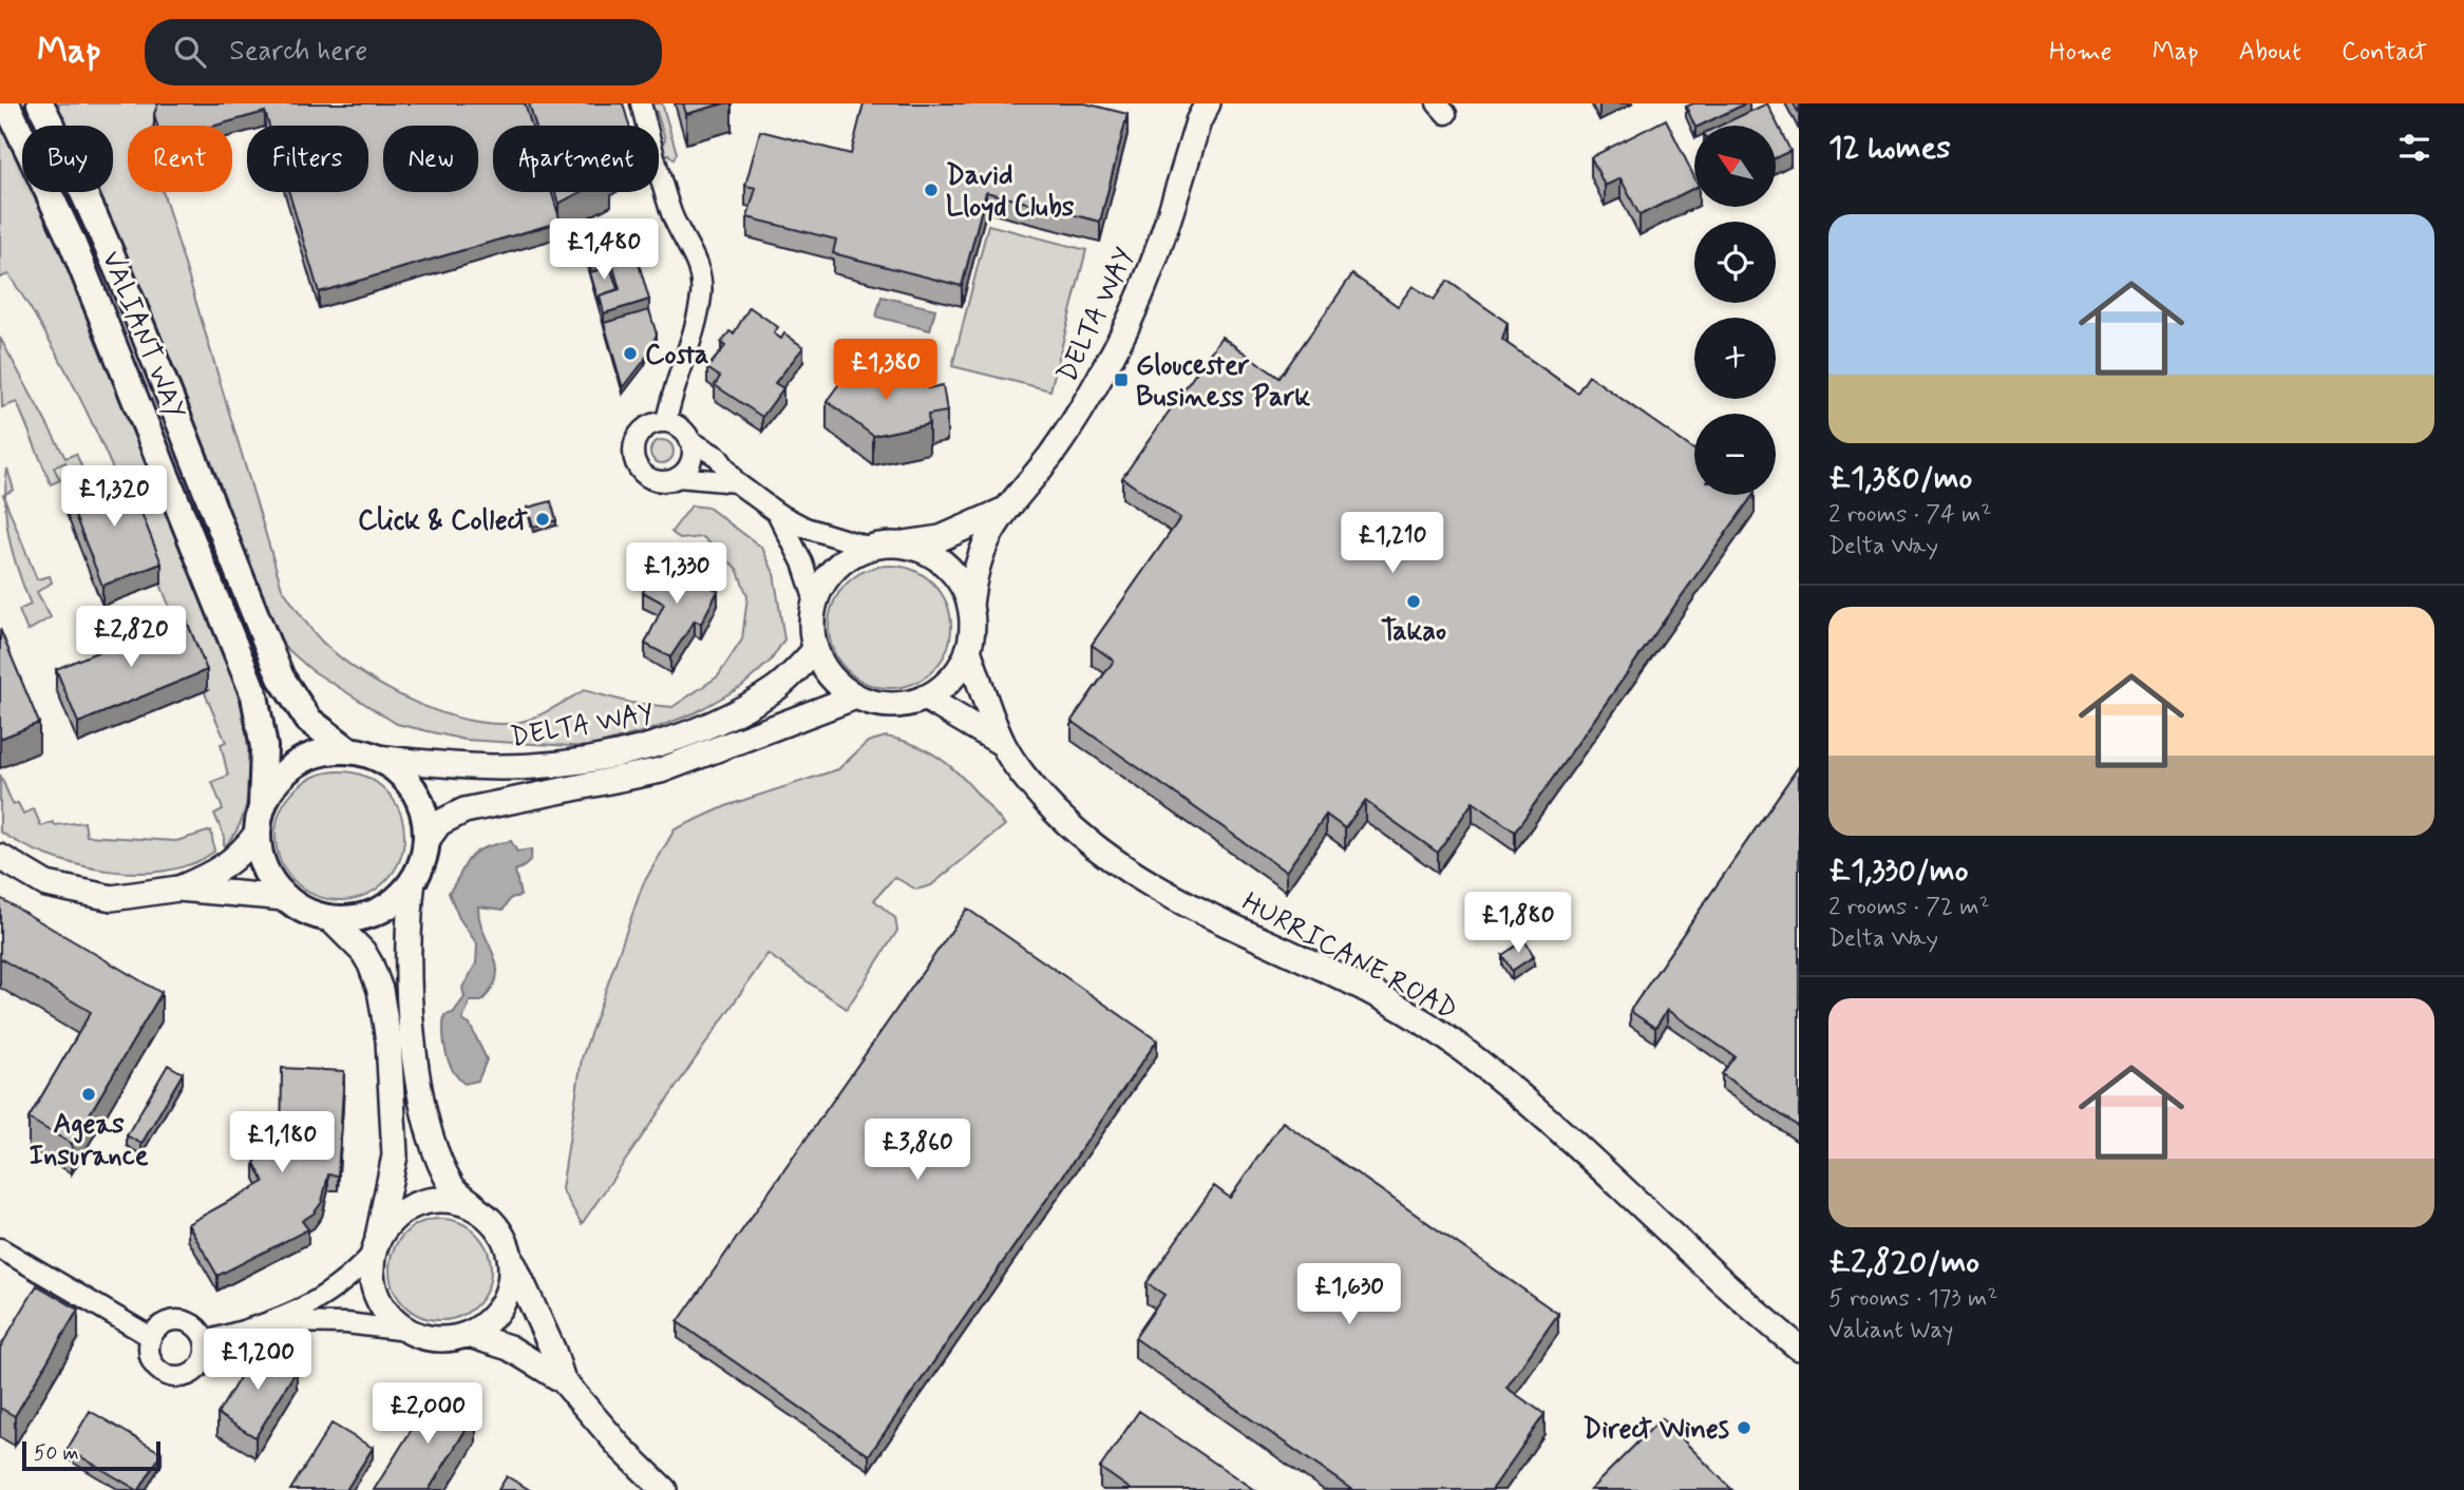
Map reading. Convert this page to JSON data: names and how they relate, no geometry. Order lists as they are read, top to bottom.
{
  "streets": {
    "main road": ["VALIANT WAY"],
    "street": ["DELTA WAY", "HURRICANE ROAD"]
  },
  "crossings": [
    ["DELTA WAY", "VALIANT WAY"],
    ["DELTA WAY", "HURRICANE ROAD"]
  ],
  "places": {
    "other": [
      "David Lloyd Clubs",
      "Costa",
      "Click & Collect",
      "Takao",
      "Ageas Insurance",
      "Direct Wines"
    ],
    "transit": ["Gloucester Business Park"]
  },
  "scale_bar": "50 m",
  "north": "top left",
  "page": {
    "header": "Map",
    "search": "Search here",
    "nav": [
      "Home",
      "Map",
      "About",
      "Contact"
    ],
    "heading": "12 homes",
    "map_buttons": ["+", "−"],
    "chip": [
      "Buy",
      "Rent",
      "Filters",
      "New",
      "Apartment"
    ],
    "list": [
      {
        "name": "£1,380/mo",
        "note": "2 rooms · 74 m² · Delta Way"
      },
      {
        "name": "£1,330/mo",
        "note": "2 rooms · 72 m² · Delta Way"
      },
      {
        "name": "£2,820/mo",
        "note": "5 rooms · 173 m² · Valiant Way"
      }
    ],
    "price": [
      "£1,480",
      "£1,380",
      "£1,320",
      "£1,210",
      "£1,330",
      "£2,820",
      "£1,880",
      "£1,180",
      "£3,860",
      "£1,630",
      "£1,200",
      "£2,000"
    ],
    "scale": "50 m"
  }
}
